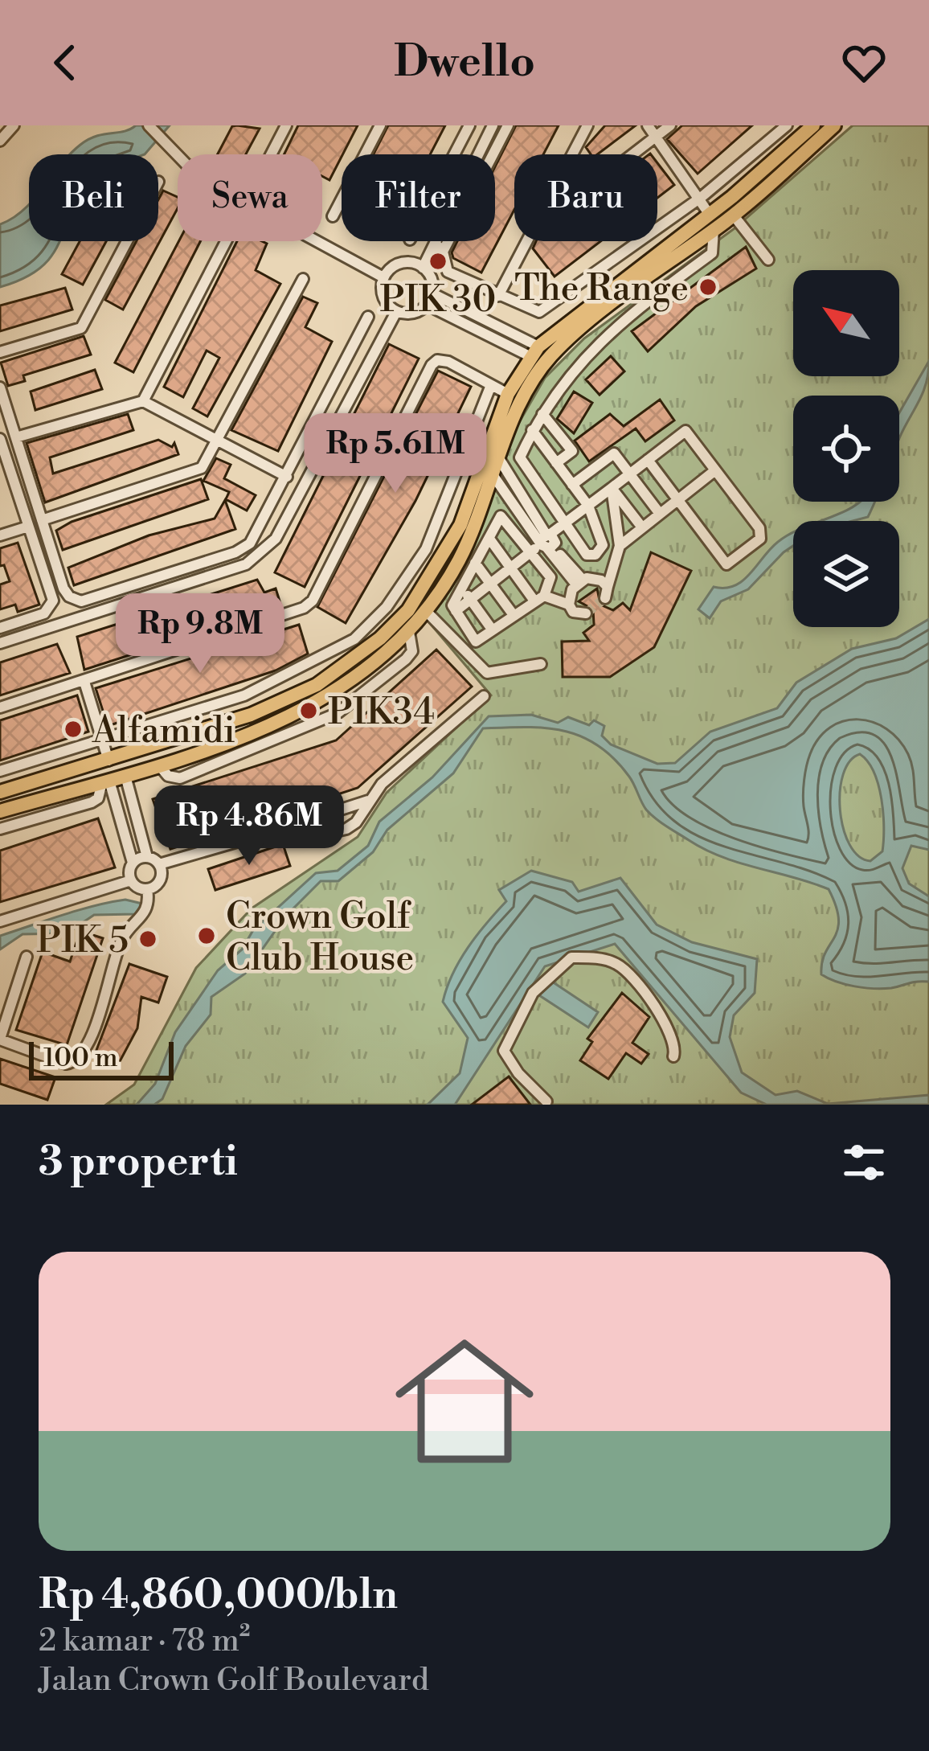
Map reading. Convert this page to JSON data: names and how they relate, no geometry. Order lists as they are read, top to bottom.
{
  "places": [
    "PIK 30",
    "The Range",
    "PIK34",
    "Alfamidi",
    "Crown Golf Club House",
    "PIK 5"
  ],
  "scale_bar": "100 m",
  "north": "top left",
  "page": {
    "header": "Dwello",
    "chip": [
      "Beli",
      "Sewa",
      "Filter",
      "Baru"
    ],
    "price": ["Rp 5.61M", "Rp 9.8M", "Rp 4.86M"],
    "scale": "100 m",
    "heading": "3 properti",
    "list": [
      {
        "name": "Rp 4,860,000/bln",
        "note": "2 kamar · 78 m² · Jalan Crown Golf Boulevard"
      }
    ]
  }
}
